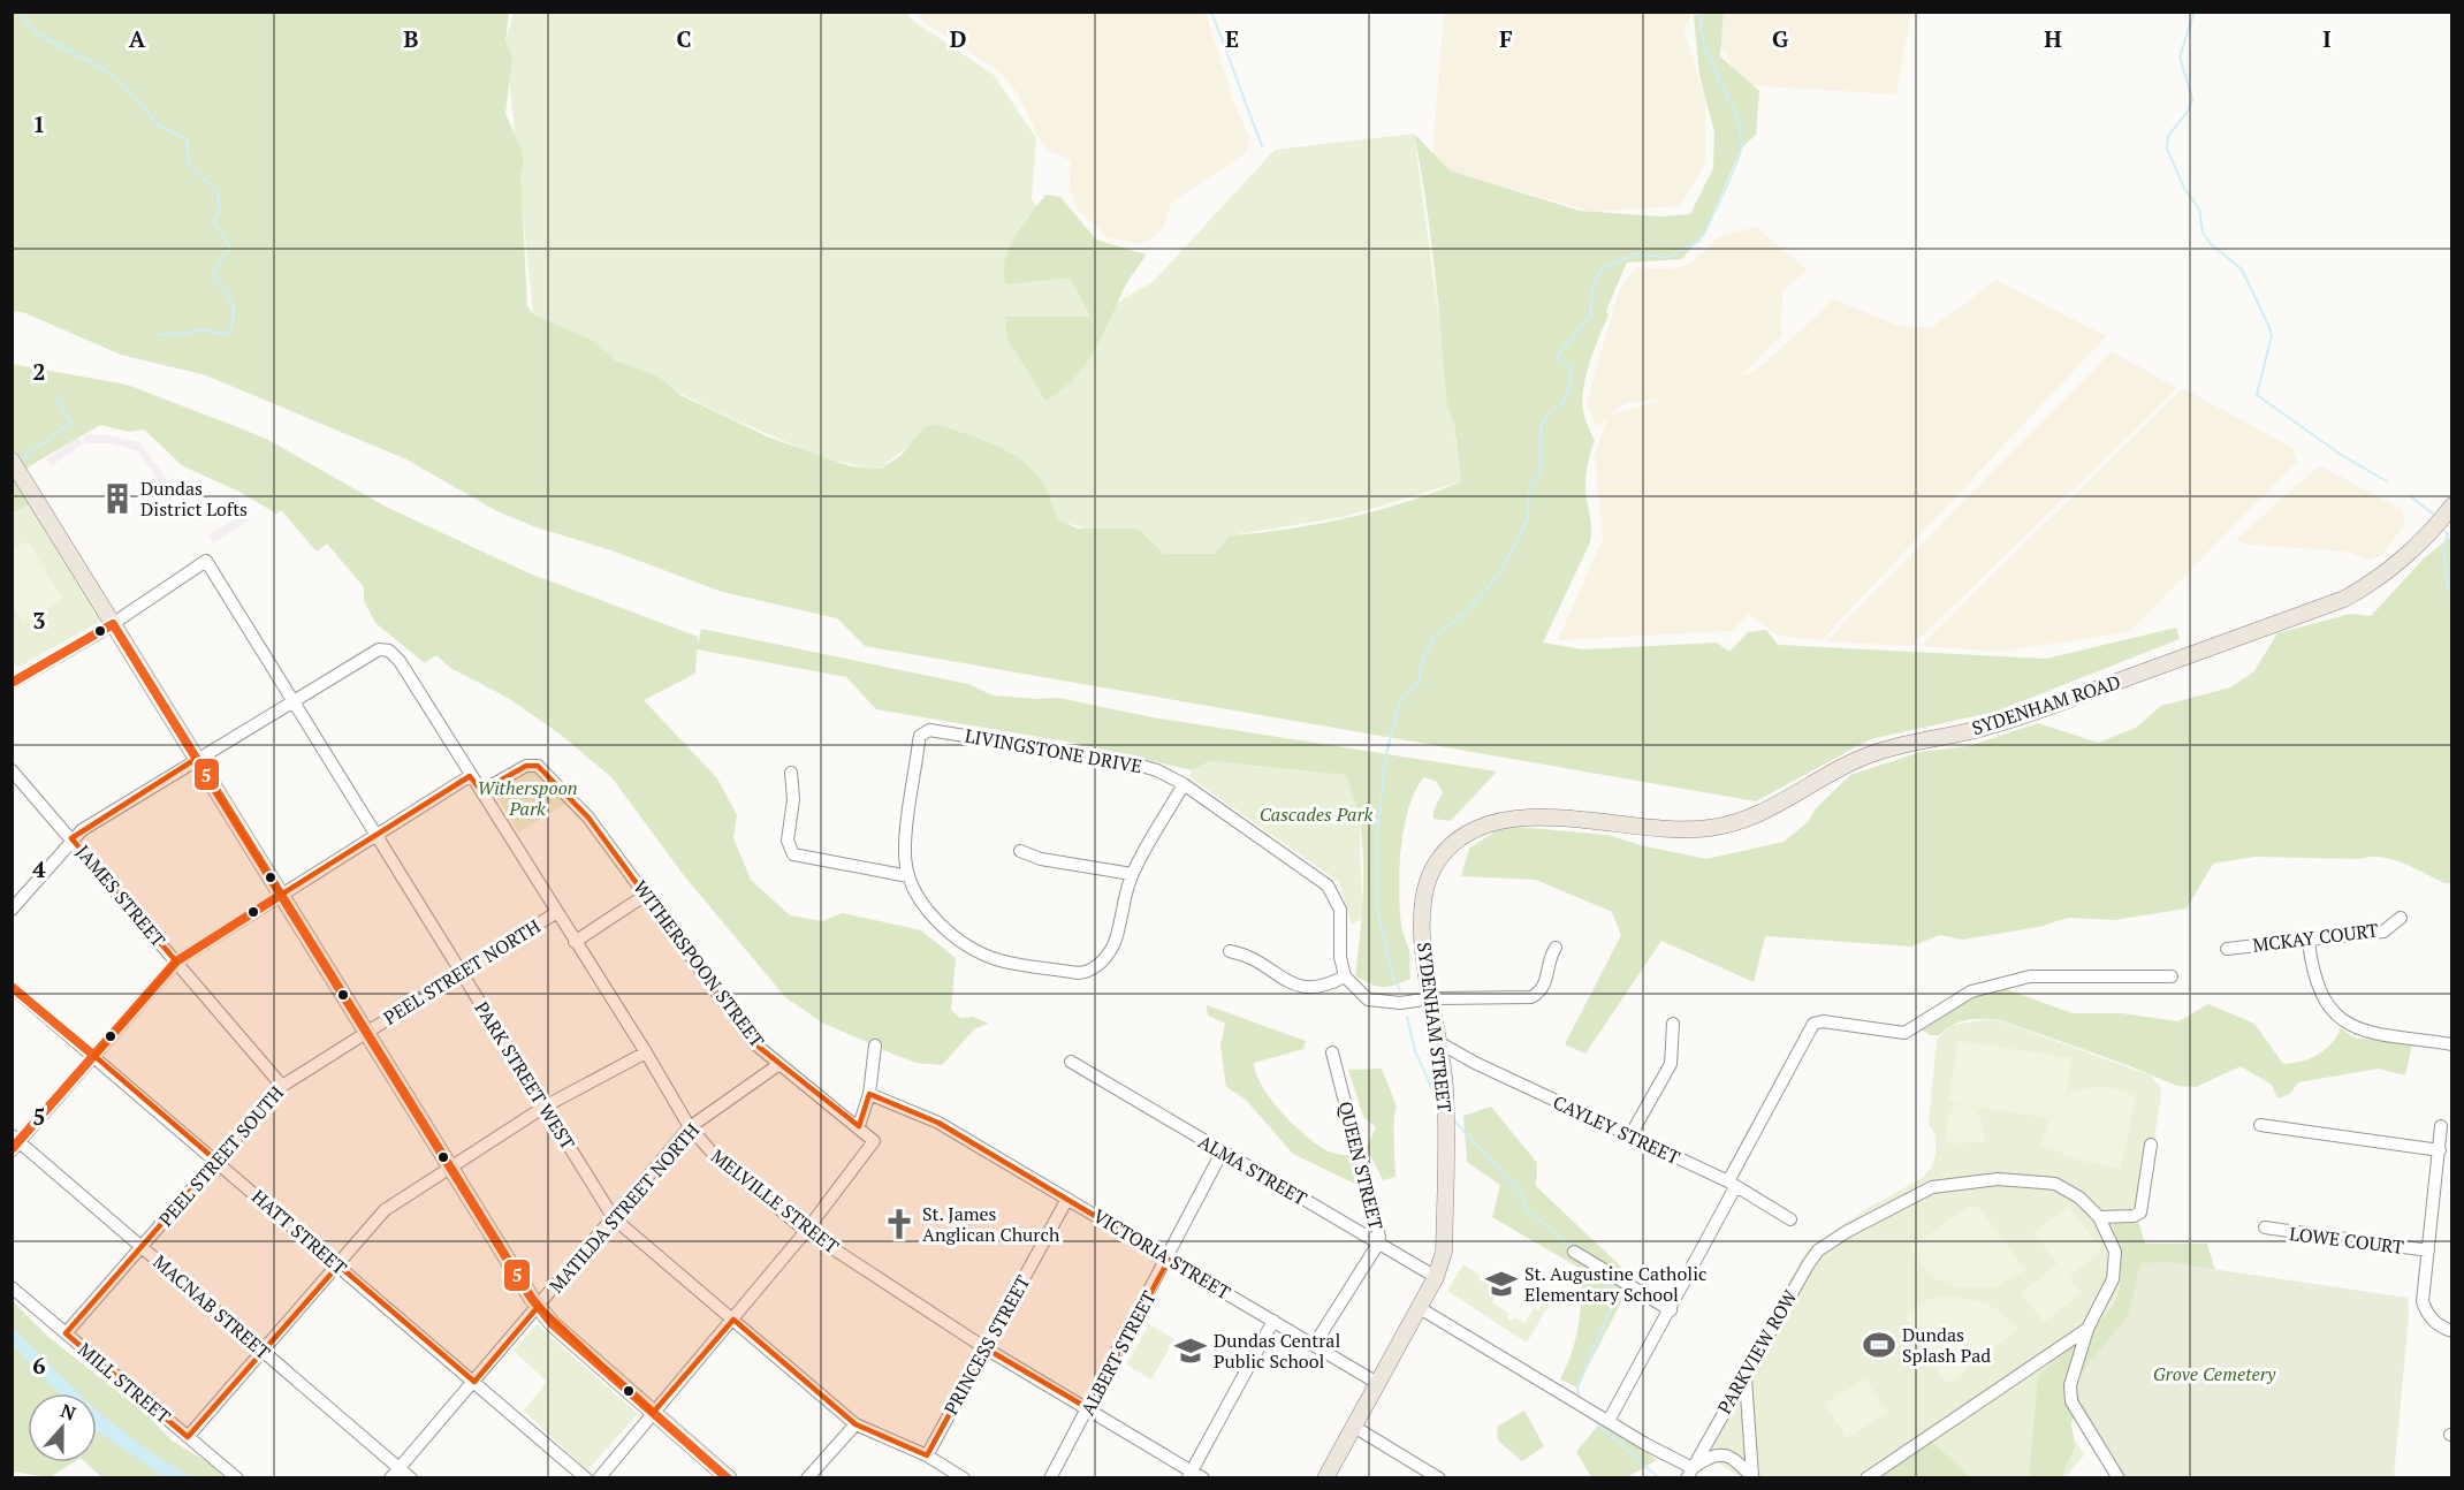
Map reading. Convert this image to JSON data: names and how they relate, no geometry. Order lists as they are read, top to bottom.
{
  "streets": {
    "main road": ["SYDENHAM ROAD", "SYDENHAM STREET"],
    "street": [
      "LIVINGSTONE DRIVE",
      "JAMES STREET",
      "MCKAY COURT",
      "WITHERSPOON STREET",
      "PEEL STREET NORTH",
      "PARK STREET WEST",
      "CAYLEY STREET",
      "PEEL STREET SOUTH",
      "QUEEN STREET",
      "ALMA STREET",
      "MELVILLE STREET",
      "MATILDA STREET NORTH",
      "HATT STREET",
      "LOWE COURT",
      "VICTORIA STREET",
      "MACNAB STREET",
      "PRINCESS STREET",
      "PARKVIEW ROW",
      "ALBERT STREET",
      "MILL STREET"
    ]
  },
  "crossings": [
    ["SYDENHAM ROAD", "SYDENHAM STREET"],
    ["JAMES STREET", "PEEL STREET SOUTH"],
    ["WITHERSPOON STREET", "MELVILLE STREET"],
    ["WITHERSPOON STREET", "MATILDA STREET NORTH"],
    ["PEEL STREET NORTH", "PARK STREET WEST"],
    ["PEEL STREET NORTH", "PEEL STREET SOUTH"],
    ["PEEL STREET NORTH", "MELVILLE STREET"],
    ["SYDENHAM STREET", "CAYLEY STREET"],
    ["SYDENHAM STREET", "ALMA STREET"],
    ["SYDENHAM STREET", "VICTORIA STREET"],
    ["PARK STREET WEST", "MELVILLE STREET"],
    ["PARK STREET WEST", "MATILDA STREET NORTH"],
    ["PARK STREET WEST", "PRINCESS STREET"],
    ["PEEL STREET SOUTH", "HATT STREET"],
    ["PEEL STREET SOUTH", "MACNAB STREET"],
    ["PEEL STREET SOUTH", "MILL STREET"],
    ["QUEEN STREET", "ALMA STREET"],
    ["QUEEN STREET", "VICTORIA STREET"],
    ["ALMA STREET", "ALBERT STREET"],
    ["MELVILLE STREET", "MATILDA STREET NORTH"],
    ["MELVILLE STREET", "PRINCESS STREET"],
    ["MELVILLE STREET", "ALBERT STREET"],
    ["MATILDA STREET NORTH", "HATT STREET"],
    ["MATILDA STREET NORTH", "MACNAB STREET"],
    ["VICTORIA STREET", "PRINCESS STREET"],
    ["VICTORIA STREET", "ALBERT STREET"]
  ],
  "parks": ["Witherspoon Park", "Cascades Park", "Grove Cemetery"],
  "places": {
    "building": ["Dundas District Lofts"],
    "church": ["St. James Anglican Church"],
    "school or university": ["St. Augustine Catholic Elementary School", "Dundas Central Public School"],
    "sports": ["Dundas Splash Pad"]
  },
  "lines": ["transit line 5"],
  "north": "top",
  "grid": {
    "columns": [
      "A",
      "B",
      "C",
      "D",
      "E",
      "F",
      "G",
      "H",
      "I"
    ],
    "rows": [
      "1",
      "2",
      "3",
      "4",
      "5",
      "6"
    ]
  }
}
